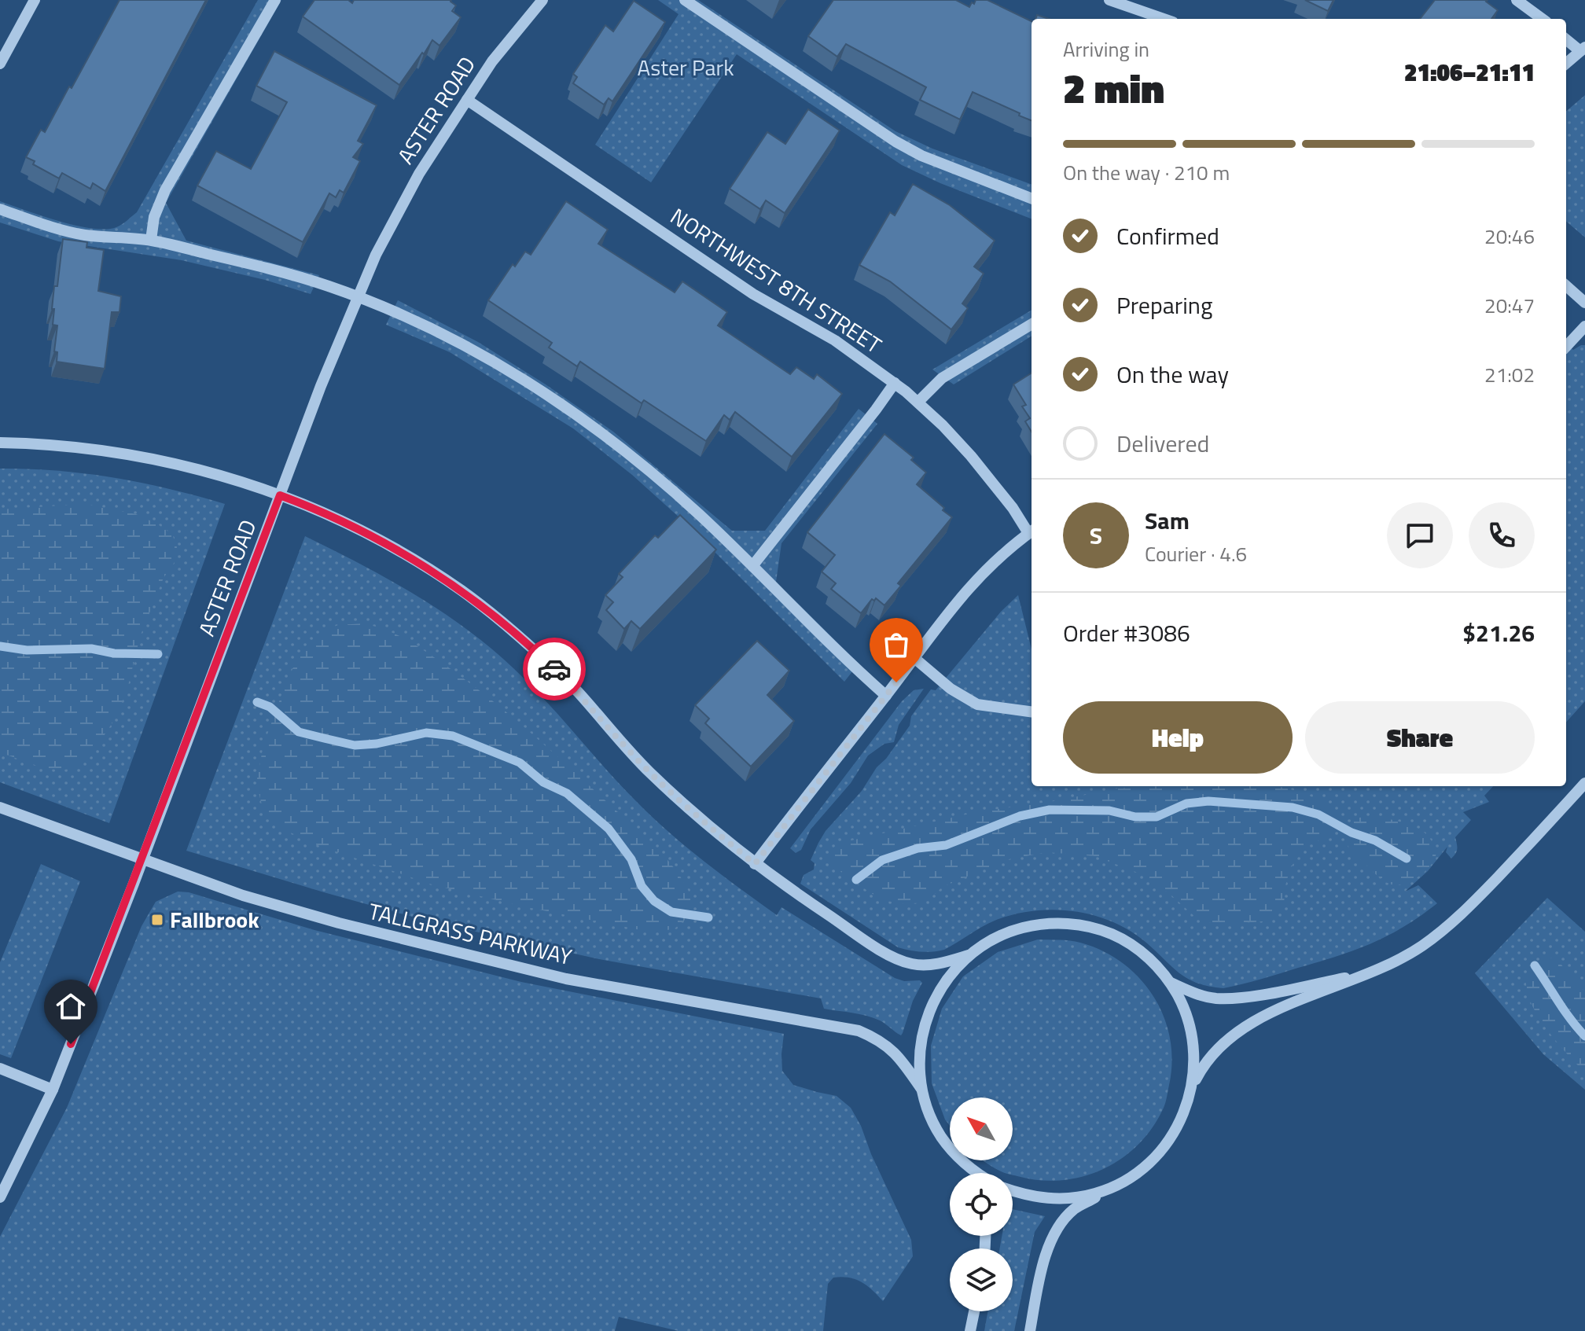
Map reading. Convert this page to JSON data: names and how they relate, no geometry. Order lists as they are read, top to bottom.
{
  "streets": {
    "street": ["ASTER ROAD", "NORTHWEST 8TH STREET", "TALLGRASS PARKWAY"]
  },
  "crossings": [
    ["ASTER ROAD", "NORTHWEST 8TH STREET"],
    ["ASTER ROAD", "TALLGRASS PARKWAY"]
  ],
  "parks": ["Aster Park"],
  "places": {
    "transit": ["Fallbrook"]
  },
  "north": "top left",
  "page": {
    "heading": ["2 min", "Arriving in", "21:06–21:11"],
    "panel": [
      "Sam",
      "Courier · 4.6",
      "Order #3086",
      "$21.26"
    ],
    "bar": "On the way · 210 m",
    "list": [
      ["Confirmed", "20:46"],
      ["Preparing", "20:47"],
      ["On the way", "21:02"],
      "Delivered"
    ],
    "round": "S",
    "buttons": ["Help", "Share"]
  }
}
